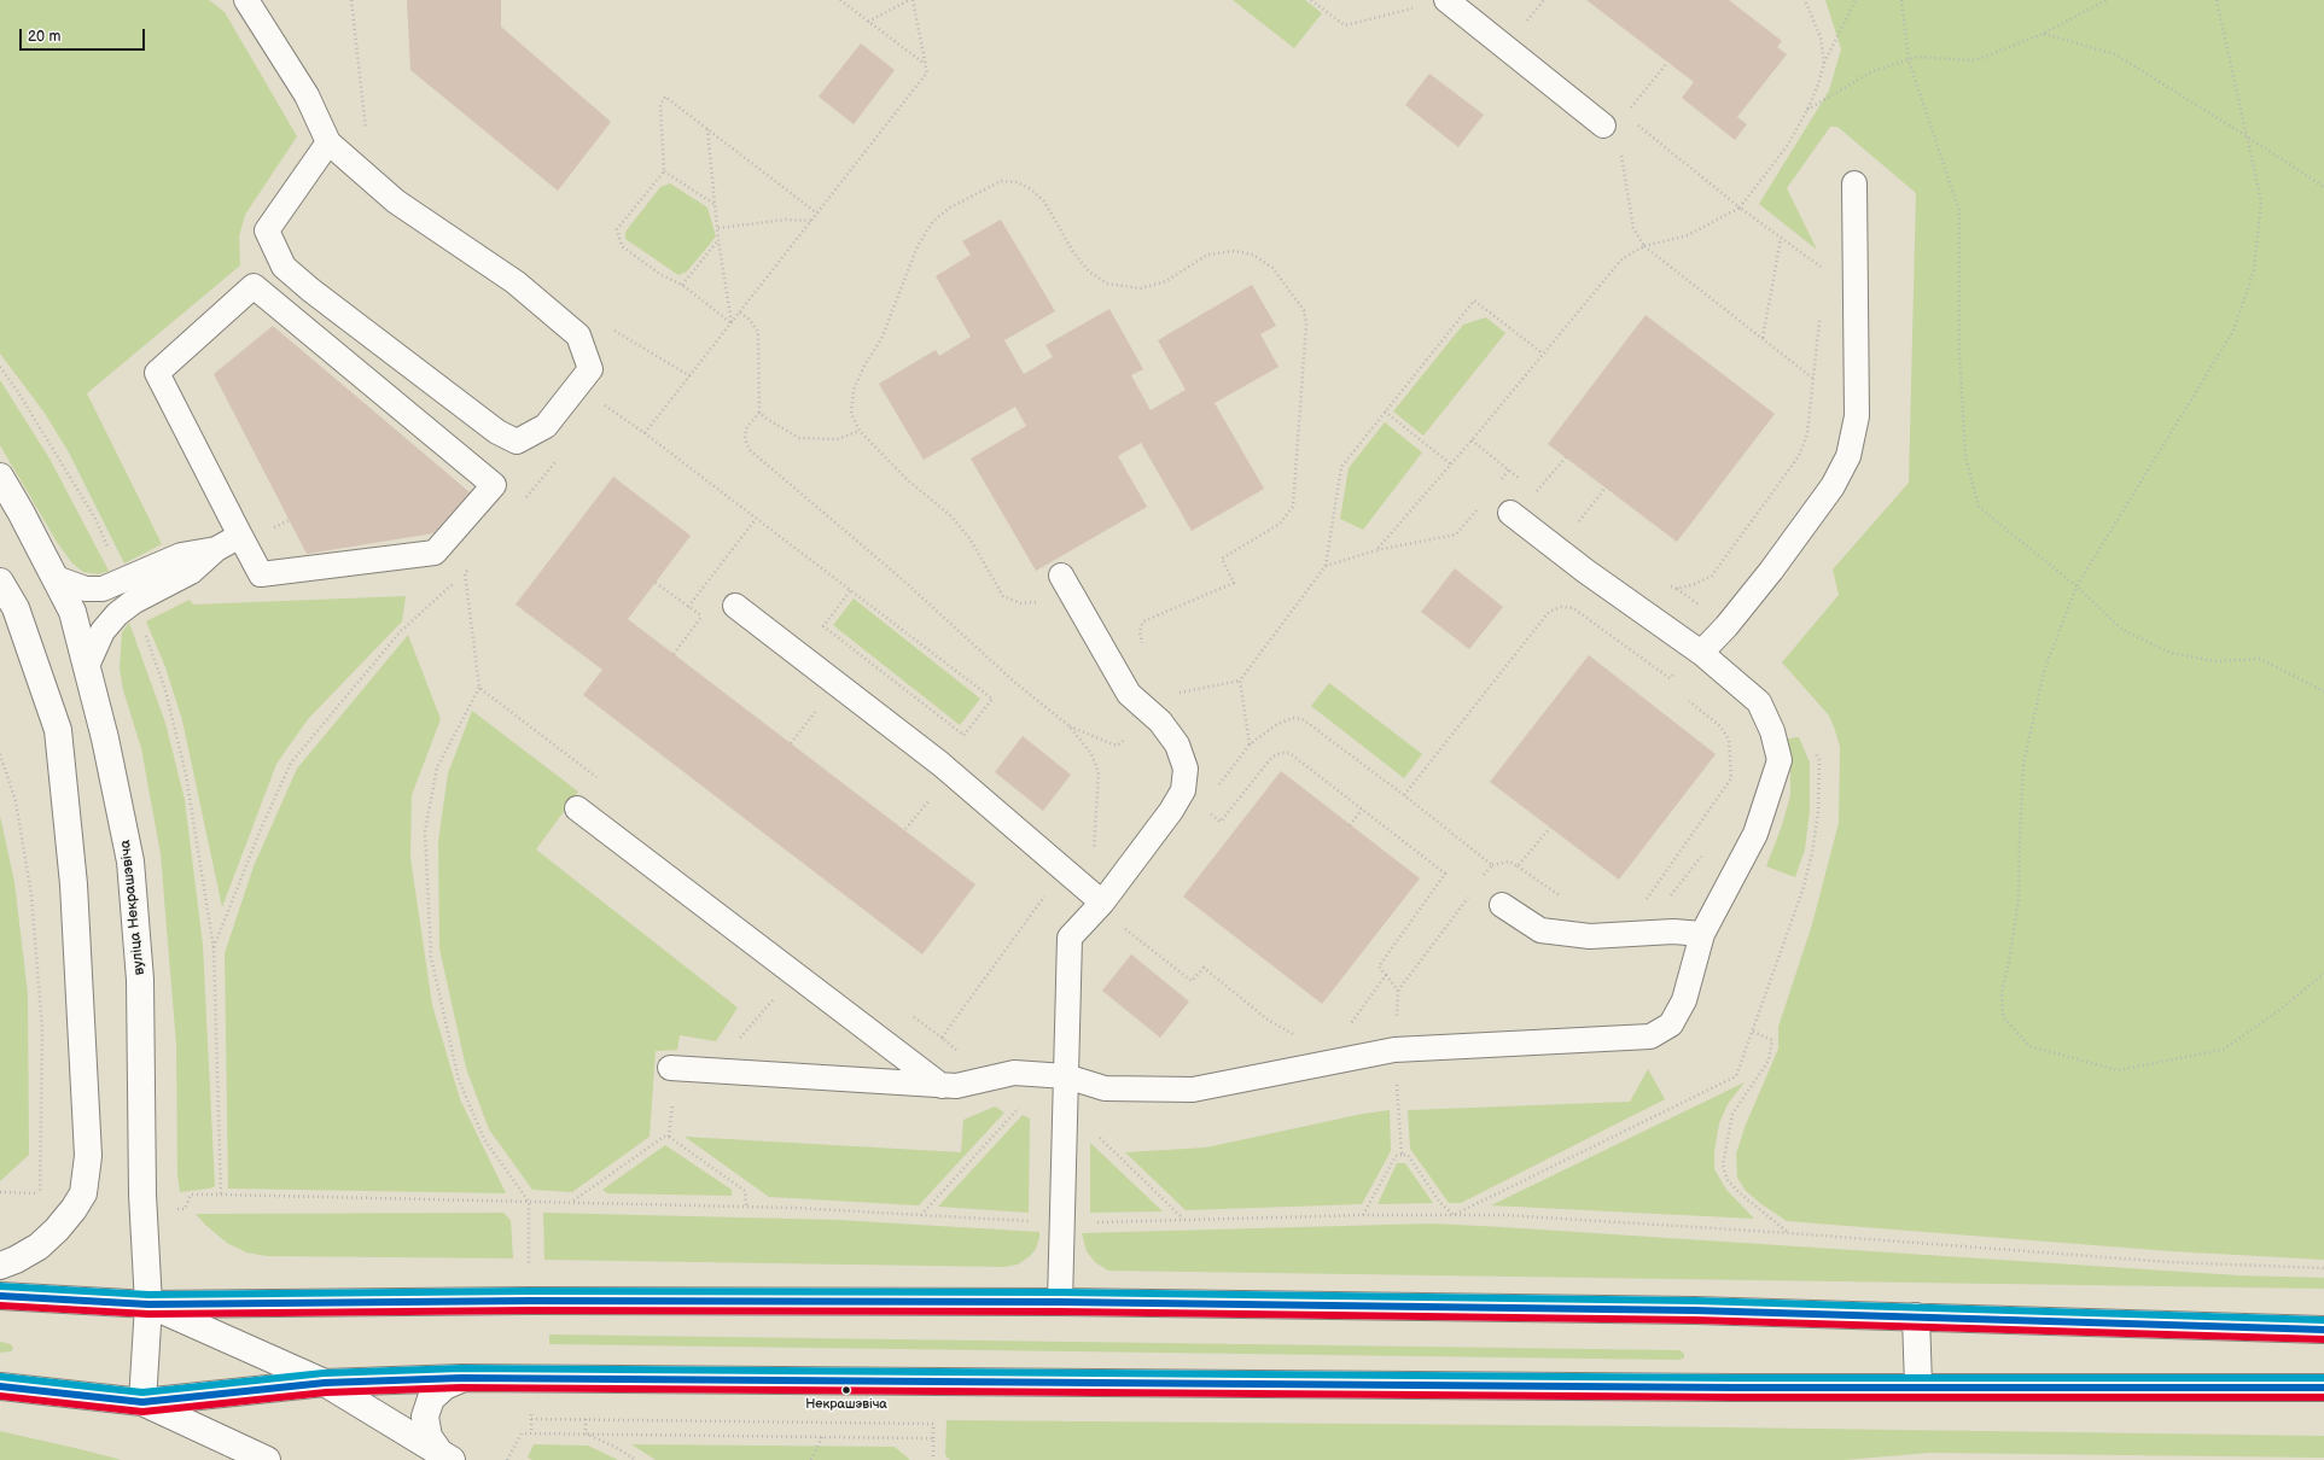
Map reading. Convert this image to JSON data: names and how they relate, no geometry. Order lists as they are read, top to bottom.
{
  "streets": {
    "main road": ["вуліца Некрашэвіча"]
  },
  "places": ["Некрашэвіча"],
  "scale_bar": "20 m"
}
